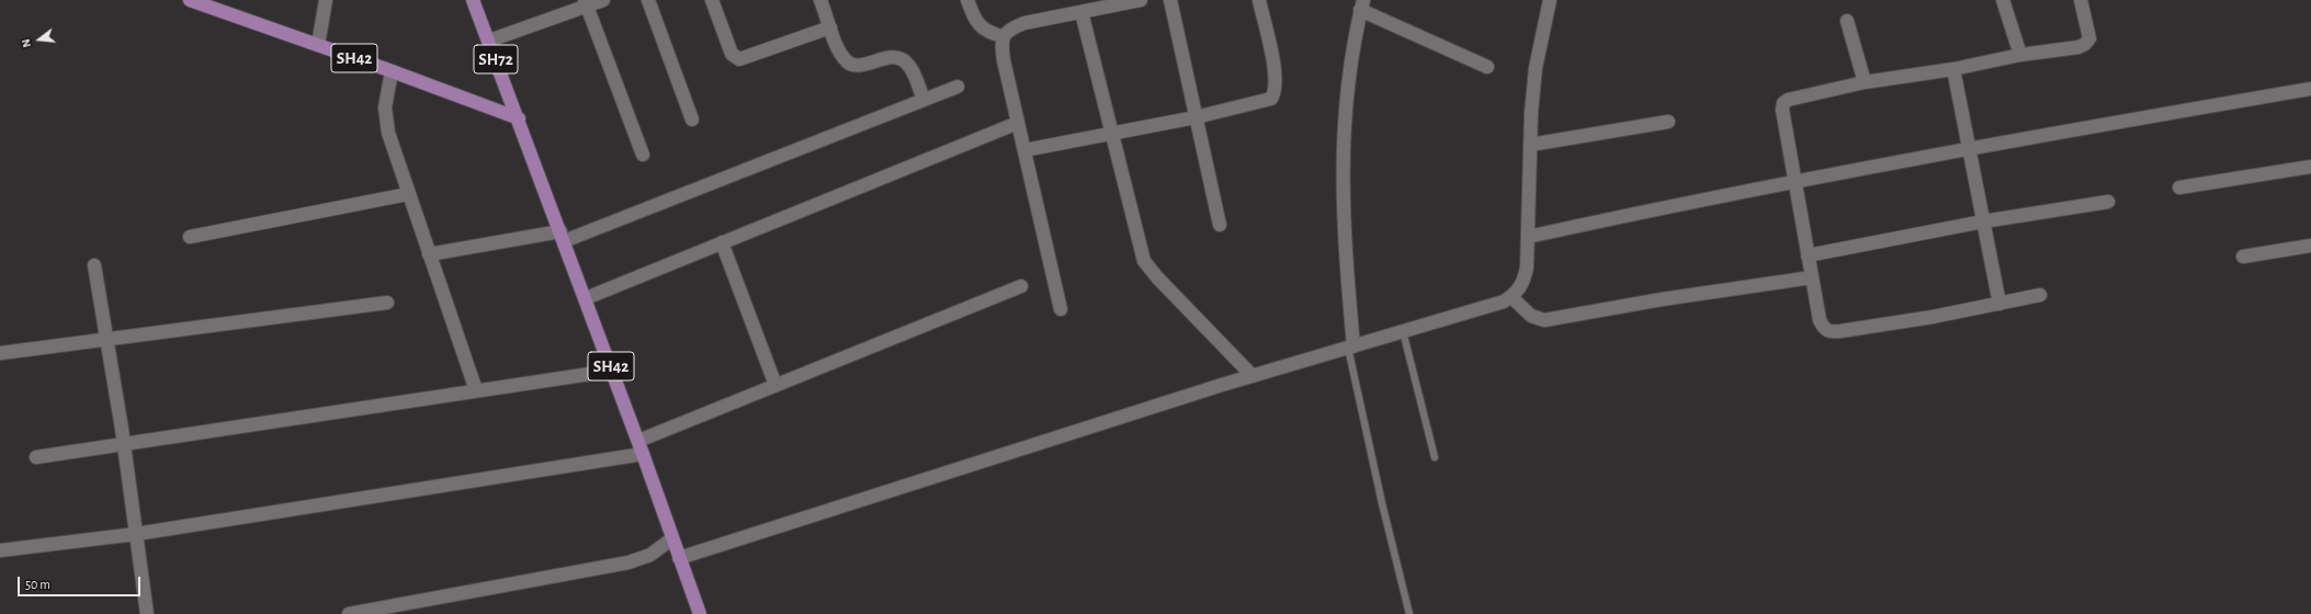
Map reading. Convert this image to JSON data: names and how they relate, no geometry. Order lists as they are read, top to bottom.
{
  "streets": {
    "main road": ["SH42", "SH72"]
  },
  "crossings": [
    ["SH42", "SH72"]
  ],
  "scale_bar": "50 m",
  "north": "left"
}
